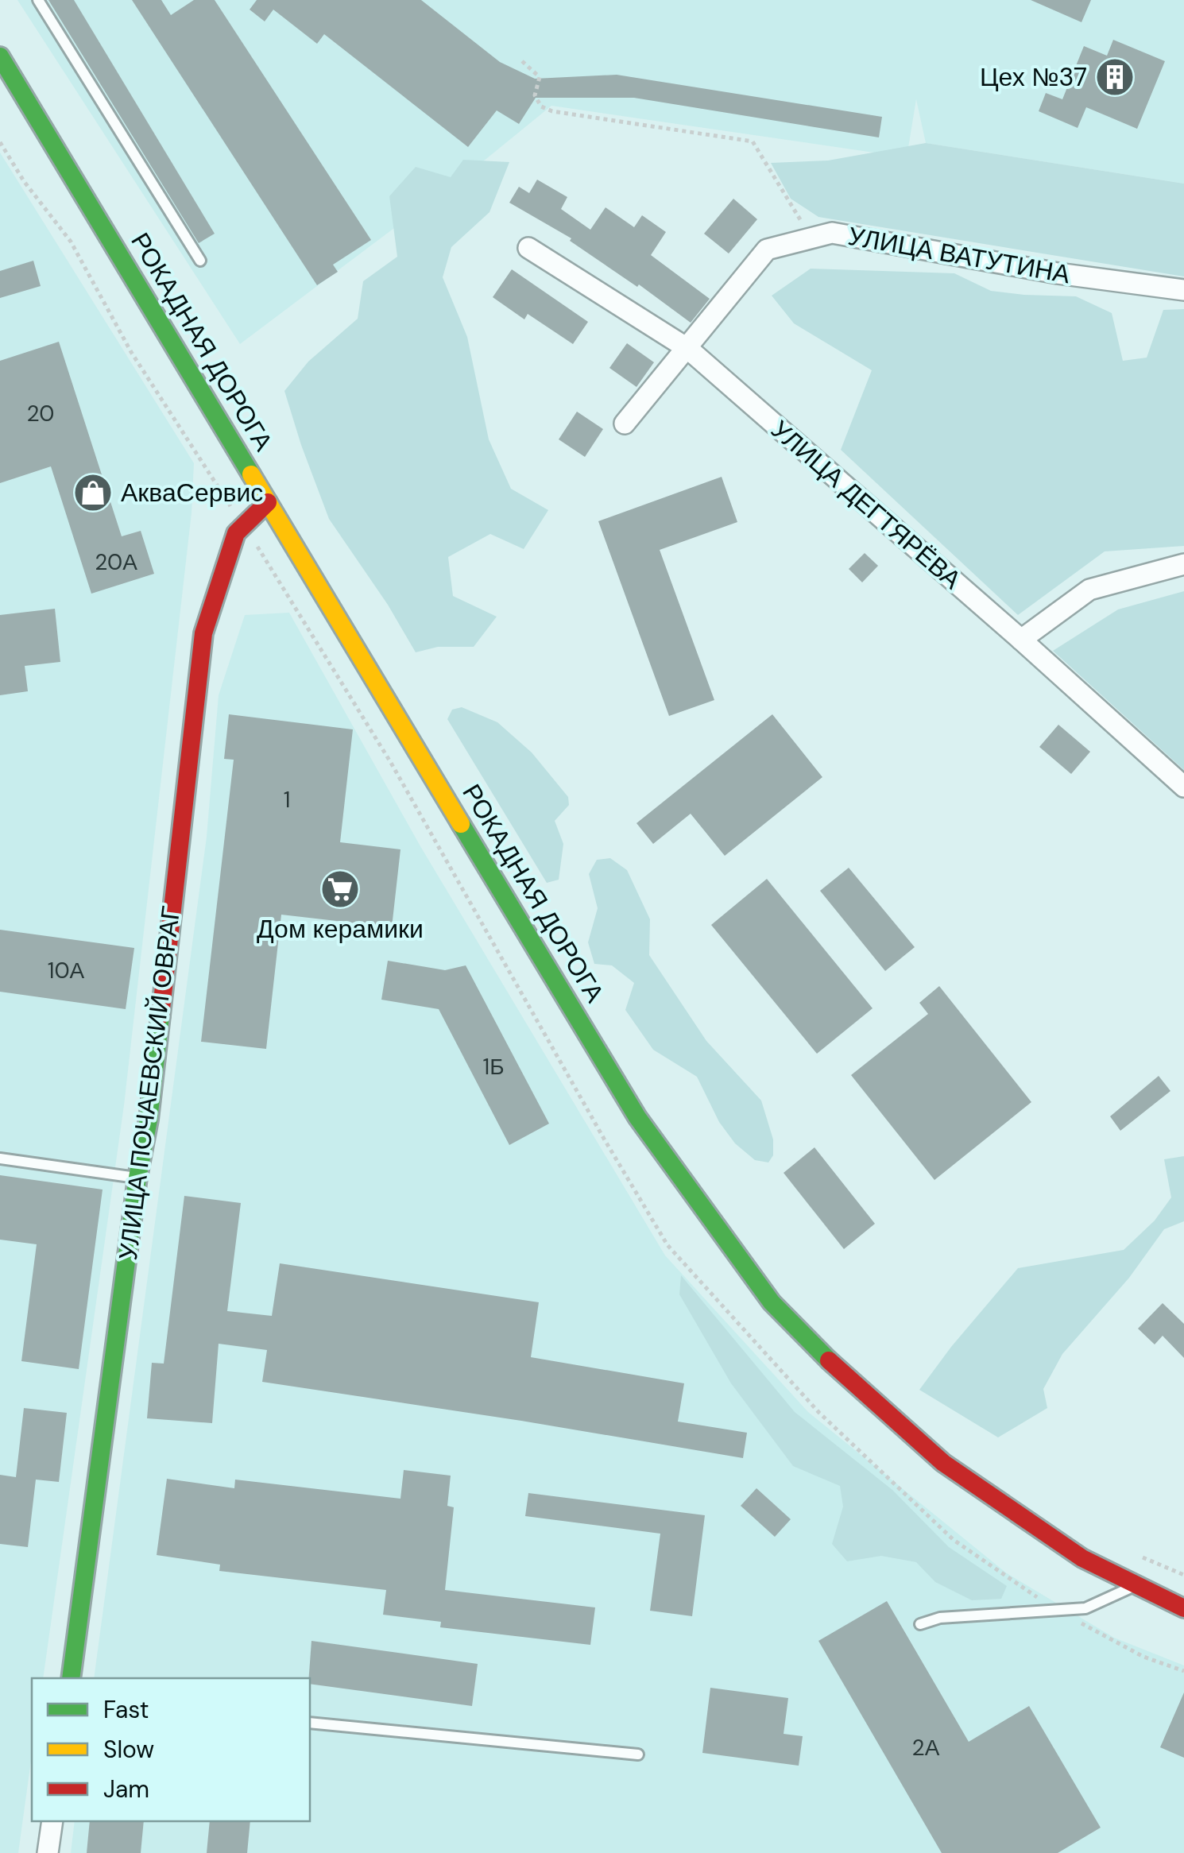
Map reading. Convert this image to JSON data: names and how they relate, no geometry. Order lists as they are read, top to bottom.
{
  "streets": {
    "main road": ["РОКАДНАЯ ДОРОГА", "УЛИЦА ПОЧАЕВСКИЙ ОВРАГ"],
    "street": ["УЛИЦА ВАТУТИНА", "УЛИЦА ДЕГТЯРЁВА"]
  },
  "crossings": [
    ["УЛИЦА ВАТУТИНА", "УЛИЦА ДЕГТЯРЁВА"],
    ["РОКАДНАЯ ДОРОГА", "УЛИЦА ПОЧАЕВСКИЙ ОВРАГ"]
  ],
  "places": {
    "building": ["Цех №37"],
    "shop": ["АкваСервис"],
    "supermarket": ["Дом керамики"]
  },
  "house_numbers": [
    "20",
    "20А",
    "1",
    "10А",
    "1Б",
    "2А"
  ],
  "legend": ["Fast", "Slow", "Jam"]
}
